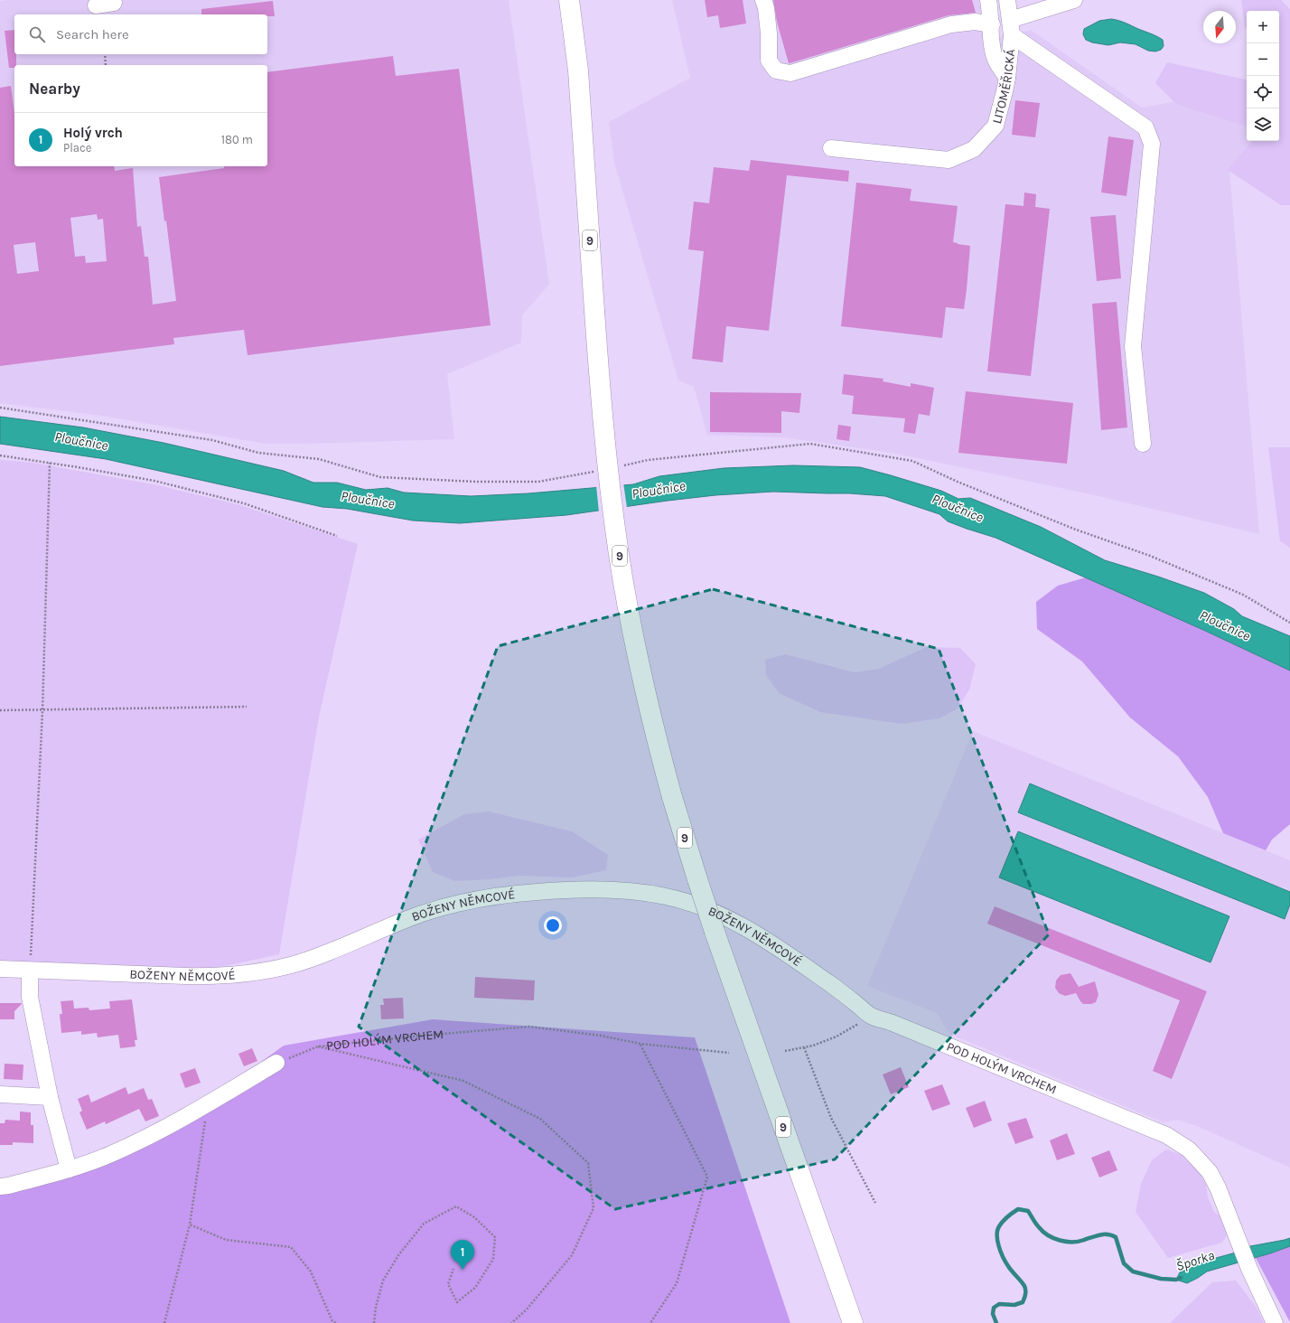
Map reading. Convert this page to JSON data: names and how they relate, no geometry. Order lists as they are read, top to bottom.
{
  "streets": {
    "main road": ["9"],
    "street": ["LITOMĚŘICKÁ", "BOŽENY NĚMCOVÉ", "POD HOLÝM VRCHEM"]
  },
  "crossings": [
    ["BOŽENY NĚMCOVÉ", "POD HOLÝM VRCHEM"]
  ],
  "water": ["Ploučnice", "Šporka"],
  "north": "bottom",
  "page": {
    "map_buttons": ["+", "−"],
    "search": "Search here",
    "heading": "Nearby",
    "list": [
      {
        "mark": "1",
        "name": "Holý vrch",
        "note": "Place",
        "value": "180 m"
      }
    ],
    "pins": "1"
  }
}
